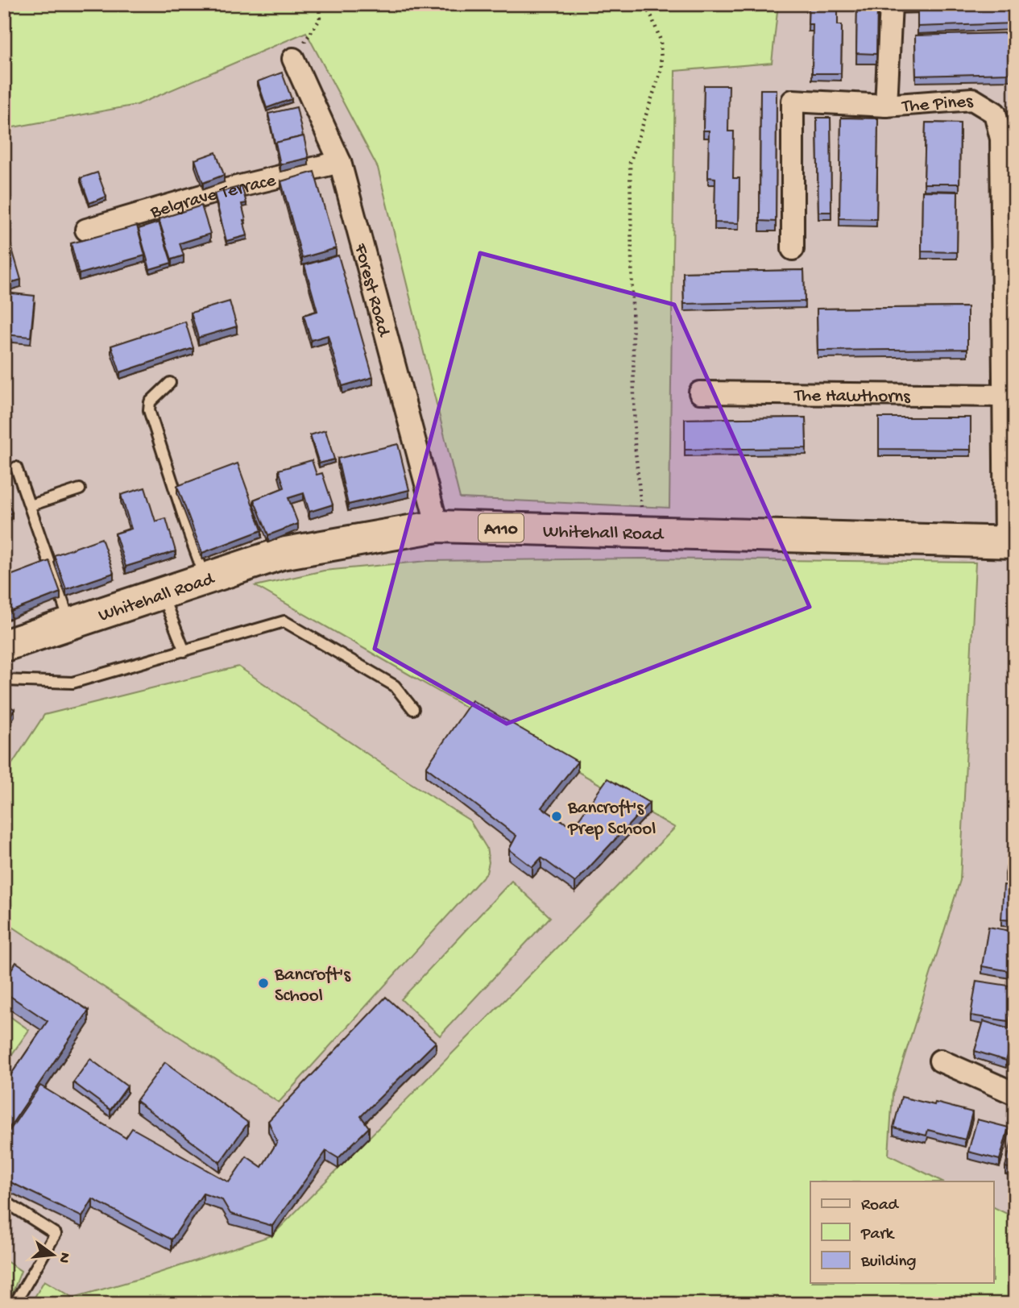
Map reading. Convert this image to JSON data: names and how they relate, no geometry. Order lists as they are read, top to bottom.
{
  "streets": {
    "main road": ["A110", "Whitehall Road"],
    "street": [
      "The Pines",
      "Belgrave Terrace",
      "Forest Road",
      "The Hawthorns"
    ]
  },
  "crossings": [
    ["The Pines", "The Hawthorns"],
    ["The Pines", "Whitehall Road"],
    ["Belgrave Terrace", "Forest Road"],
    ["Forest Road", "Whitehall Road"]
  ],
  "places": ["Bancroft's Prep School", "Bancroft's School"],
  "legend": ["Road", "Park", "Building"],
  "north": "right"
}
